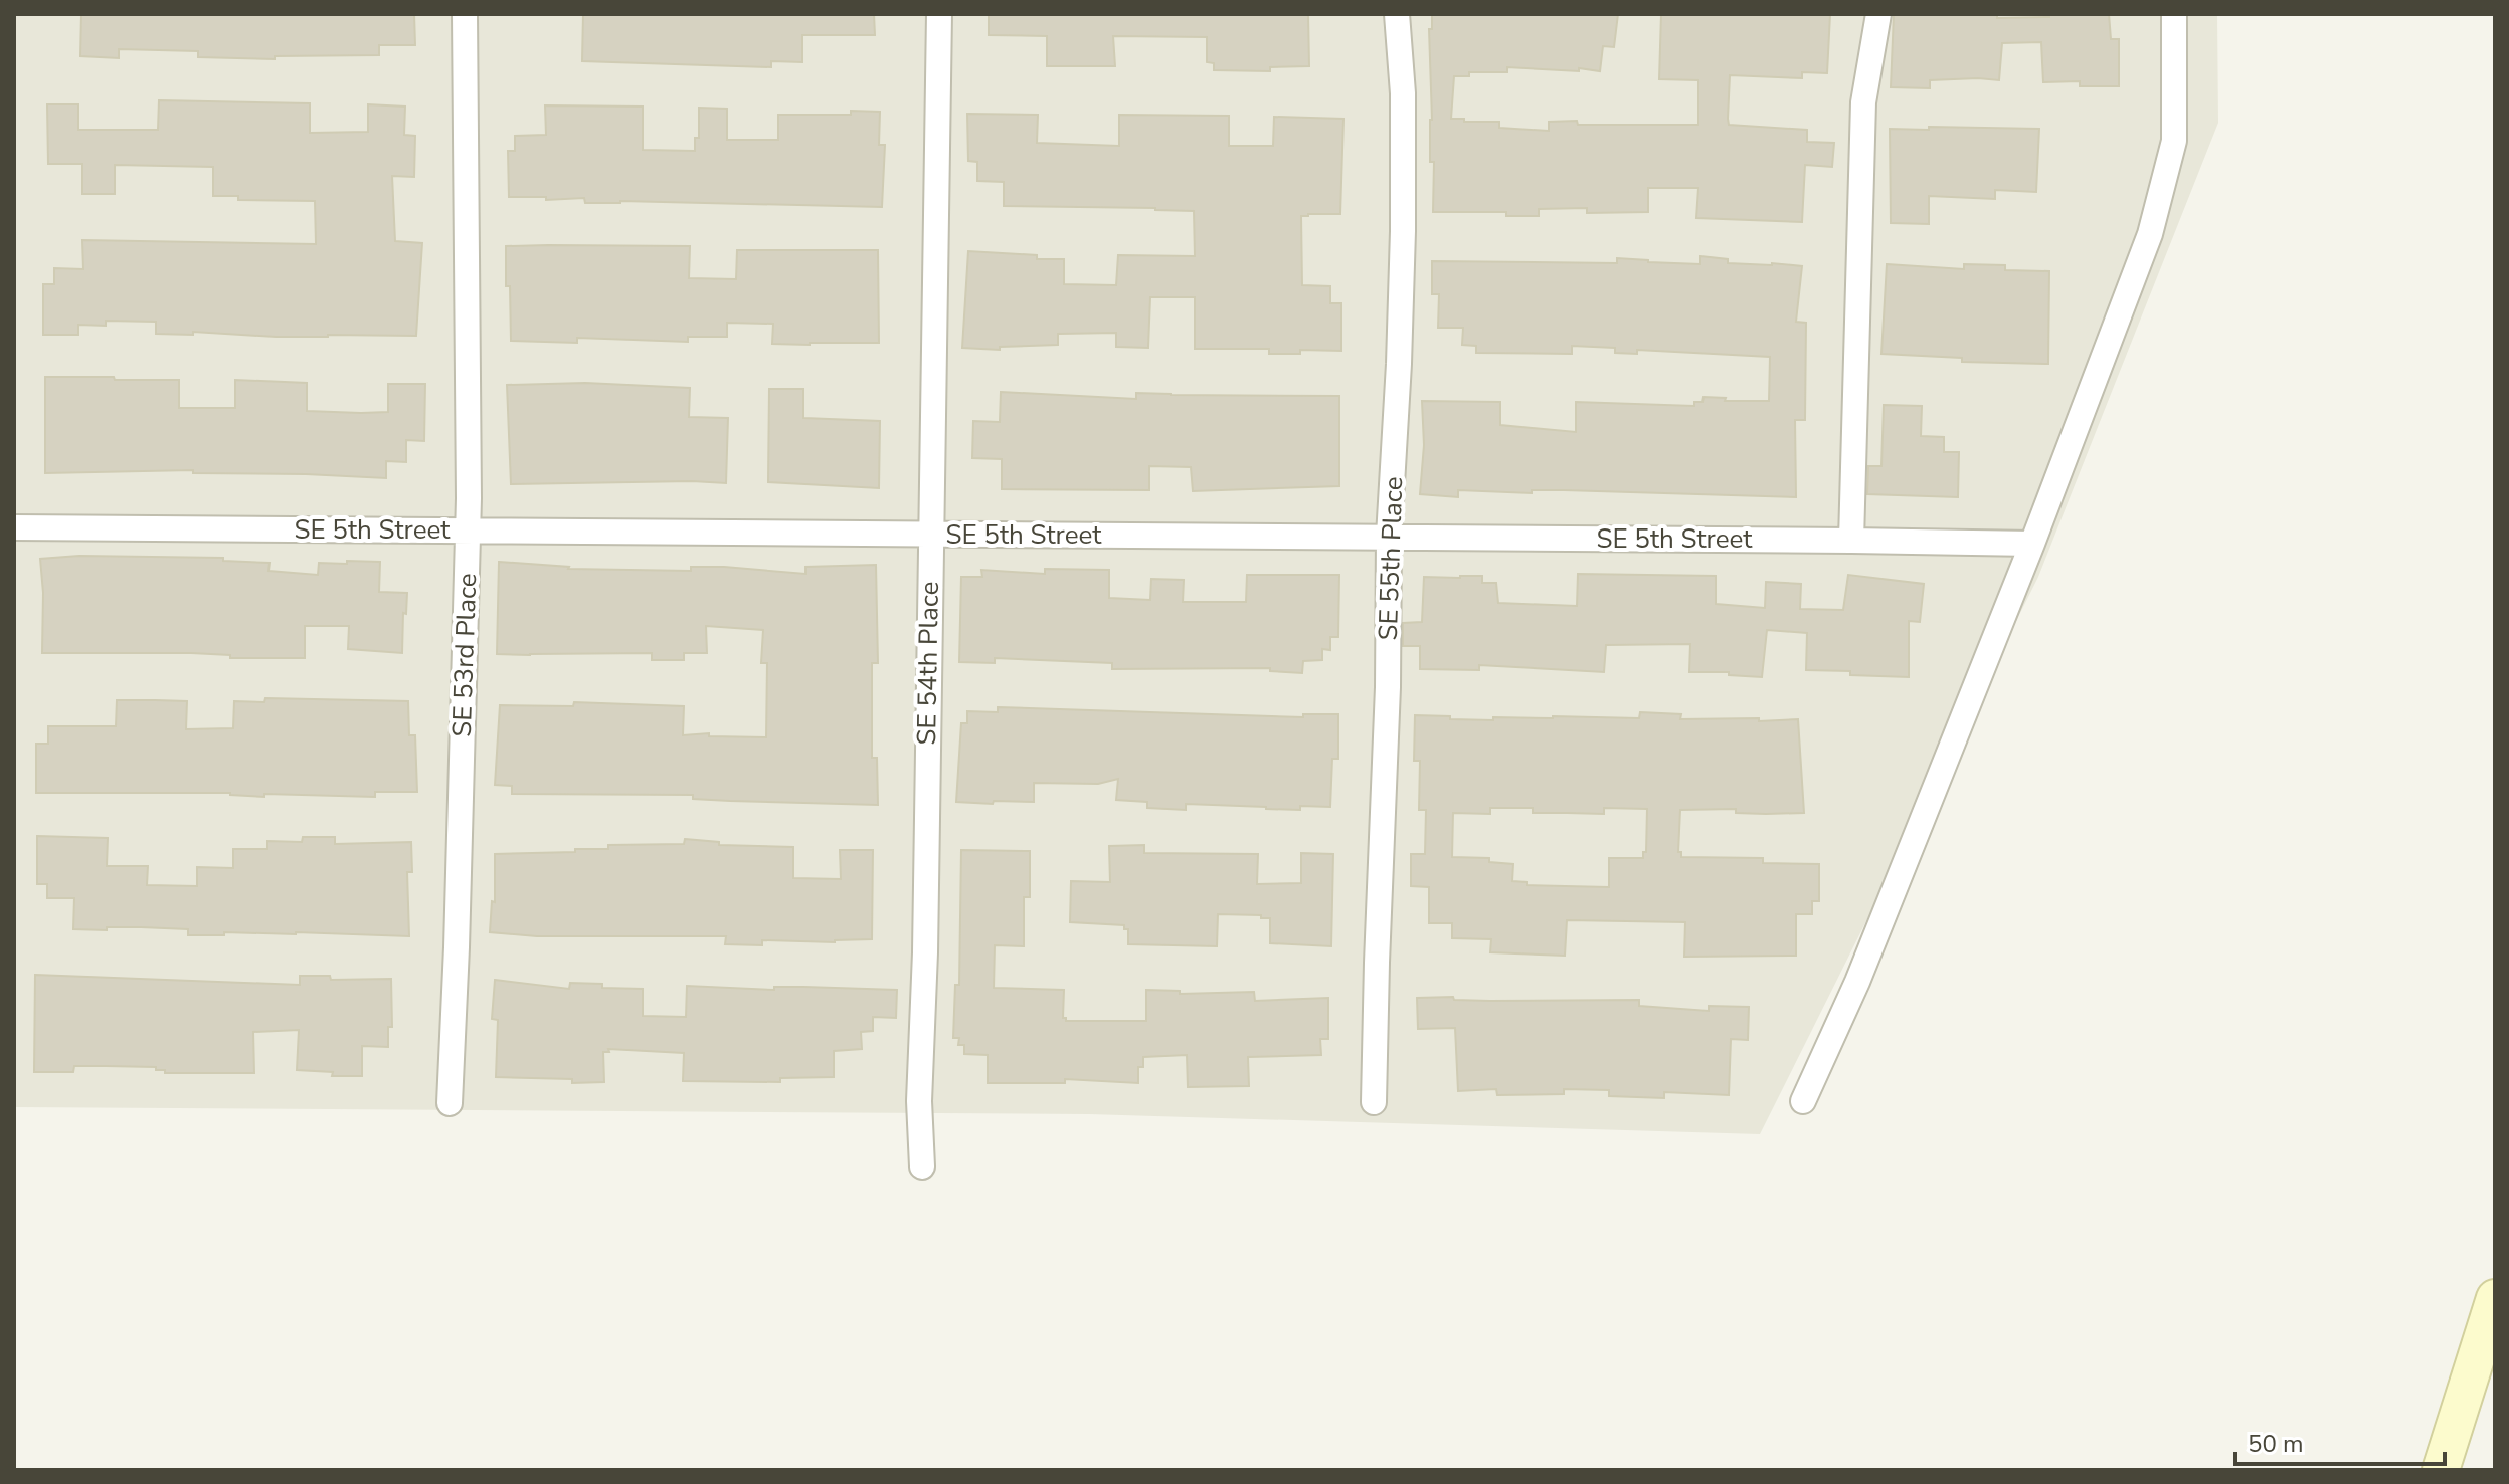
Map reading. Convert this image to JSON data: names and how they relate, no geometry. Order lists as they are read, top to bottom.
{
  "streets": {
    "street": [
      "SE 5th Street",
      "SE 55th Place",
      "SE 53rd Place",
      "SE 54th Place"
    ]
  },
  "crossings": [
    ["SE 5th Street", "SE 55th Place"],
    ["SE 5th Street", "SE 53rd Place"],
    ["SE 5th Street", "SE 54th Place"]
  ],
  "scale_bar": "50 m"
}
